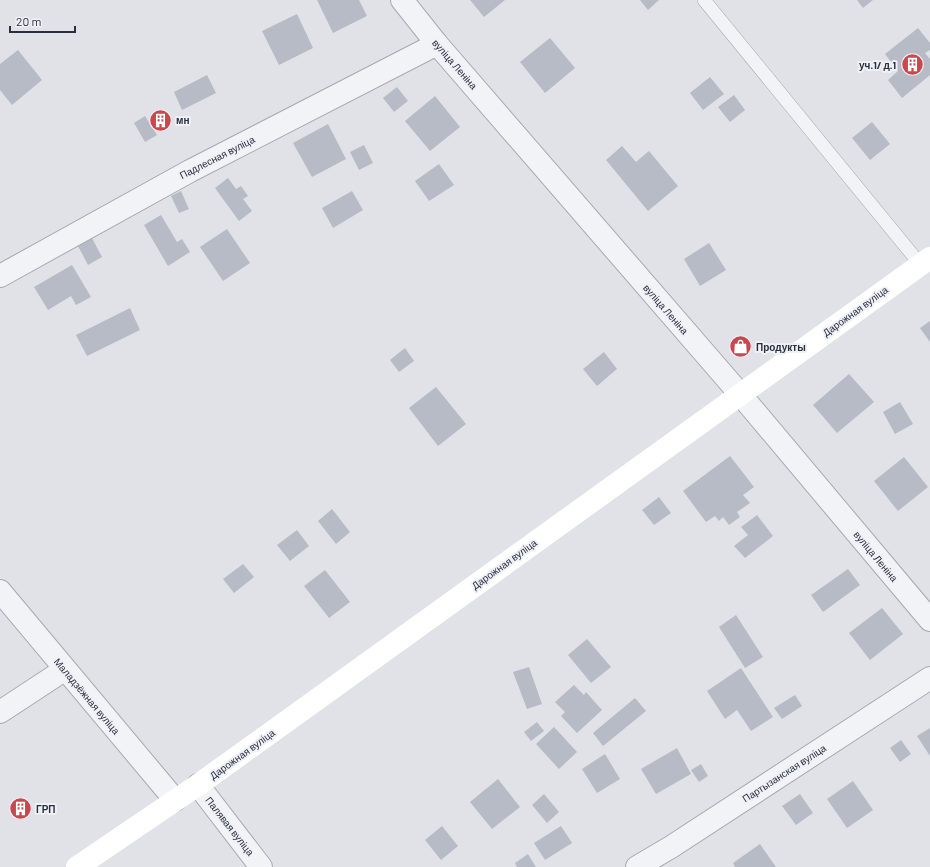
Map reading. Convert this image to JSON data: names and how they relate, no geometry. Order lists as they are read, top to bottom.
{
  "streets": {
    "main road": ["Дарожная вуліца"],
    "street": [
      "вуліца Леніна",
      "Падлесная вуліца",
      "Маладзёжная вуліца",
      "Партызанская вуліца",
      "Палявая вуліца"
    ]
  },
  "crossings": [
    ["вуліца Леніна", "Падлесная вуліца"],
    ["вуліца Леніна", "Дарожная вуліца"],
    ["Дарожная вуліца", "Маладзёжная вуліца"],
    ["Дарожная вуліца", "Палявая вуліца"]
  ],
  "places": {
    "building": ["уч.1/ д.1", "мн", "ГРП"],
    "shop": ["Продукты"]
  },
  "scale_bar": "20 m"
}
